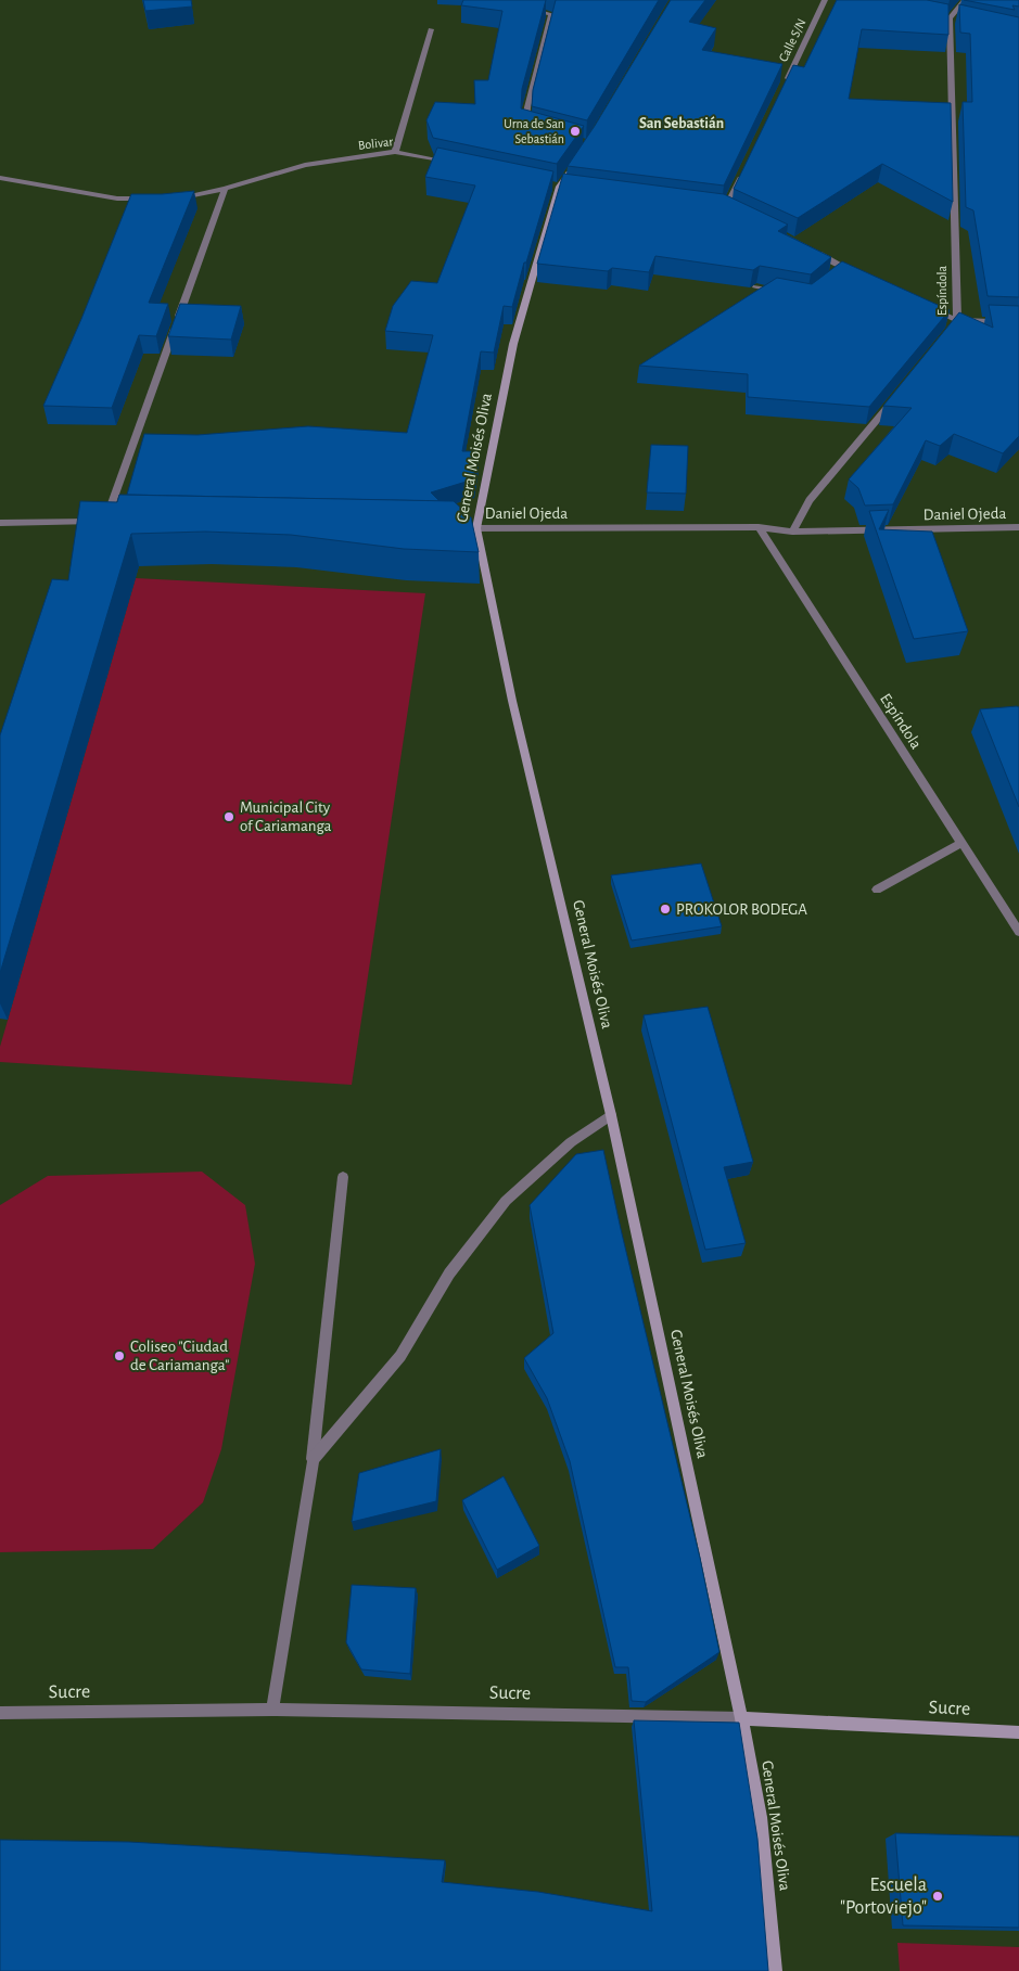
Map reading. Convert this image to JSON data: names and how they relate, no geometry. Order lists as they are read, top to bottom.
{
  "streets": {
    "main road": ["General Moisés Oliva", "Sucre"],
    "street": [
      "Calle S/N",
      "Bolivar",
      "Espíndola",
      "Daniel Ojeda"
    ]
  },
  "crossings": [
    ["Espíndola", "Daniel Ojeda"],
    ["General Moisés Oliva", "Daniel Ojeda"],
    ["General Moisés Oliva", "Sucre"]
  ],
  "districts": ["San Sebastián"],
  "places": [
    "Urna de San Sebastián",
    "Municipal City of Cariamanga",
    "PROKOLOR BODEGA",
    "Coliseo \"Ciudad de Cariamanga\"",
    "Escuela \"Portoviejo\""
  ]
}
